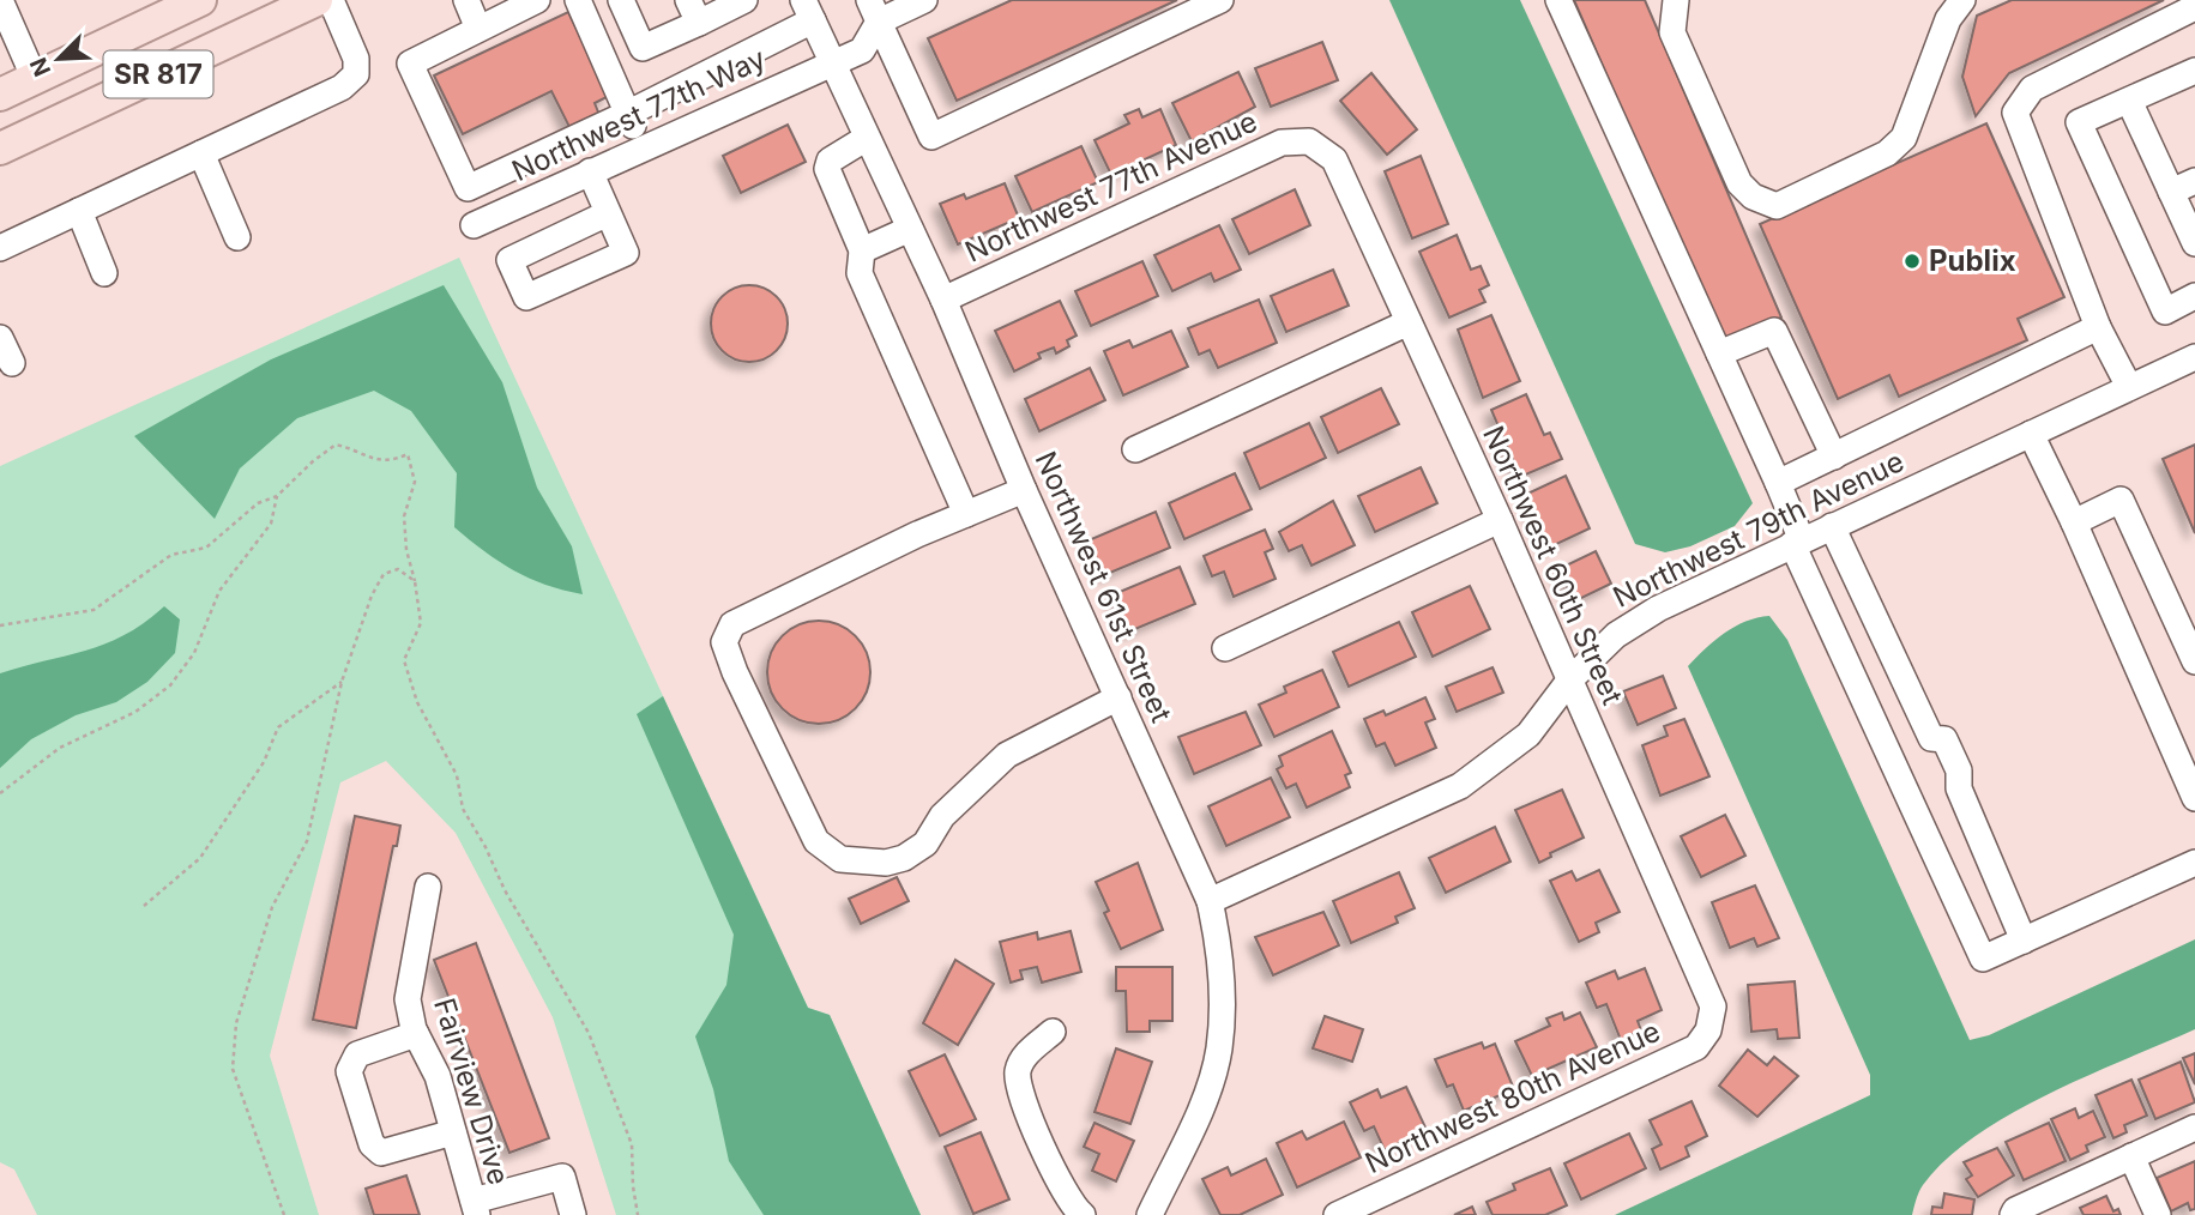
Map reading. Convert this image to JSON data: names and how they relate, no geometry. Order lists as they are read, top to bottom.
{
  "streets": {
    "main road": ["SR 817"],
    "street": [
      "Northwest 77th Way",
      "Northwest 77th Avenue",
      "Northwest 79th Avenue",
      "Northwest 60th Street",
      "Northwest 61st Street",
      "Fairview Drive",
      "Northwest 80th Avenue"
    ]
  },
  "crossings": [
    ["Northwest 77th Way", "Northwest 61st Street"],
    ["Northwest 77th Avenue", "Northwest 60th Street"],
    ["Northwest 77th Avenue", "Northwest 61st Street"],
    ["Northwest 79th Avenue", "Northwest 60th Street"],
    ["Northwest 79th Avenue", "Northwest 61st Street"],
    ["Northwest 60th Street", "Northwest 80th Avenue"]
  ],
  "places": ["Publix"],
  "north": "bottom left"
}
